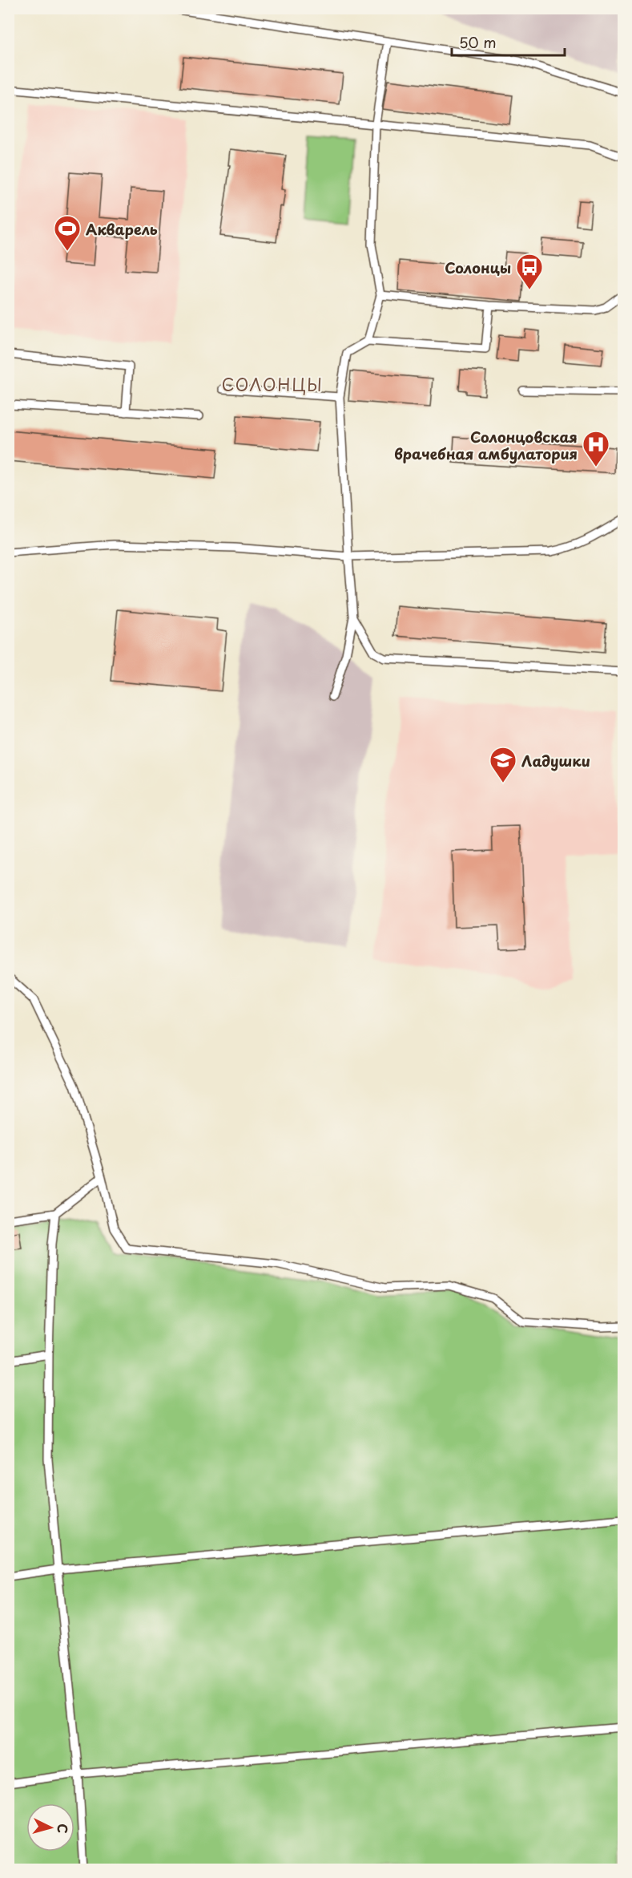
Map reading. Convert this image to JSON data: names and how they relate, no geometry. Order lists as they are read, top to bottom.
{
  "districts": ["СОЛОНЦЫ"],
  "places": {
    "sports": ["Акварель"],
    "bus stop": ["Солонцы"],
    "hospital": ["Солонцовская врачебная амбулатория"],
    "school or university": ["Ладушки"]
  },
  "scale_bar": "50 m",
  "north": "right"
}
